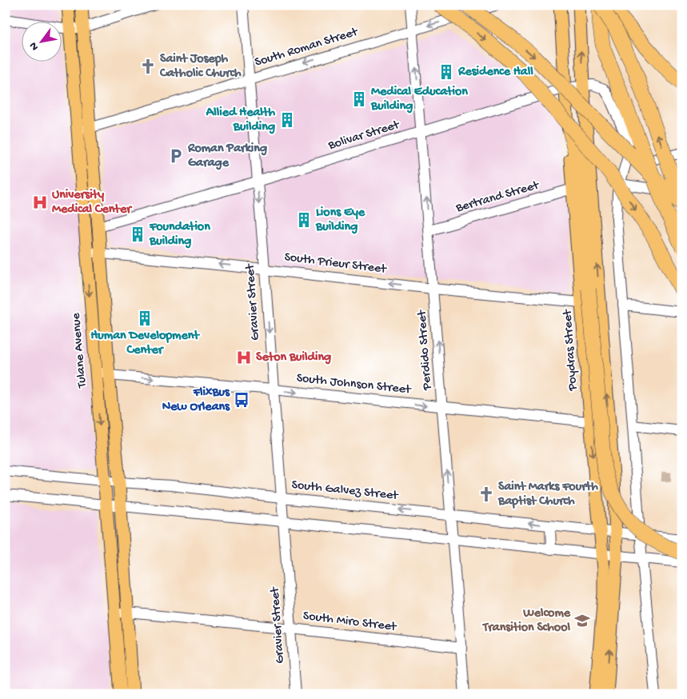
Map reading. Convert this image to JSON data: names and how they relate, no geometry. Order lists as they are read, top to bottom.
{
  "streets": {
    "main road": ["Tulane Avenue", "Poydras Street"],
    "street": [
      "South Roman Street",
      "Bolivar Street",
      "Bertrand Street",
      "South Prieur Street",
      "Gravier Street",
      "Perdido Street",
      "South Johnson Street",
      "South Galvez Street",
      "South Miro Street"
    ]
  },
  "crossings": [
    ["South Roman Street", "Gravier Street"],
    ["South Roman Street", "Tulane Avenue"],
    ["South Roman Street", "Perdido Street"],
    ["Bolivar Street", "Gravier Street"],
    ["Bolivar Street", "Tulane Avenue"],
    ["Bolivar Street", "Perdido Street"],
    ["Bolivar Street", "Poydras Street"],
    ["Bertrand Street", "Perdido Street"],
    ["Bertrand Street", "Poydras Street"],
    ["South Prieur Street", "Gravier Street"],
    ["South Prieur Street", "Tulane Avenue"],
    ["South Prieur Street", "Perdido Street"],
    ["South Prieur Street", "Poydras Street"],
    ["Gravier Street", "South Johnson Street"],
    ["Gravier Street", "South Galvez Street"],
    ["Gravier Street", "South Miro Street"],
    ["Tulane Avenue", "South Johnson Street"],
    ["Tulane Avenue", "South Galvez Street"],
    ["Tulane Avenue", "South Miro Street"],
    ["Perdido Street", "South Johnson Street"],
    ["Perdido Street", "South Galvez Street"],
    ["Perdido Street", "South Miro Street"],
    ["Poydras Street", "South Johnson Street"],
    ["Poydras Street", "South Galvez Street"]
  ],
  "one_way": [
    "South Roman Street",
    "South Prieur Street",
    "Perdido Street",
    "South Johnson Street"
  ],
  "places": {
    "church": ["Saint Joseph Catholic Church", "Saint Marks Fourth Baptist Church"],
    "building": [
      "Residence Hall",
      "Medical Education Building",
      "Allied Health Building",
      "Lions Eye Building",
      "Foundation Building",
      "Human Development Center"
    ],
    "parking": ["Roman Parking Garage"],
    "hospital": ["University Medical Center", "Seton Building"],
    "bus stop": ["FlixBus New Orleans"],
    "school or university": ["Welcome Transition School"]
  },
  "north": "bottom left"
}
